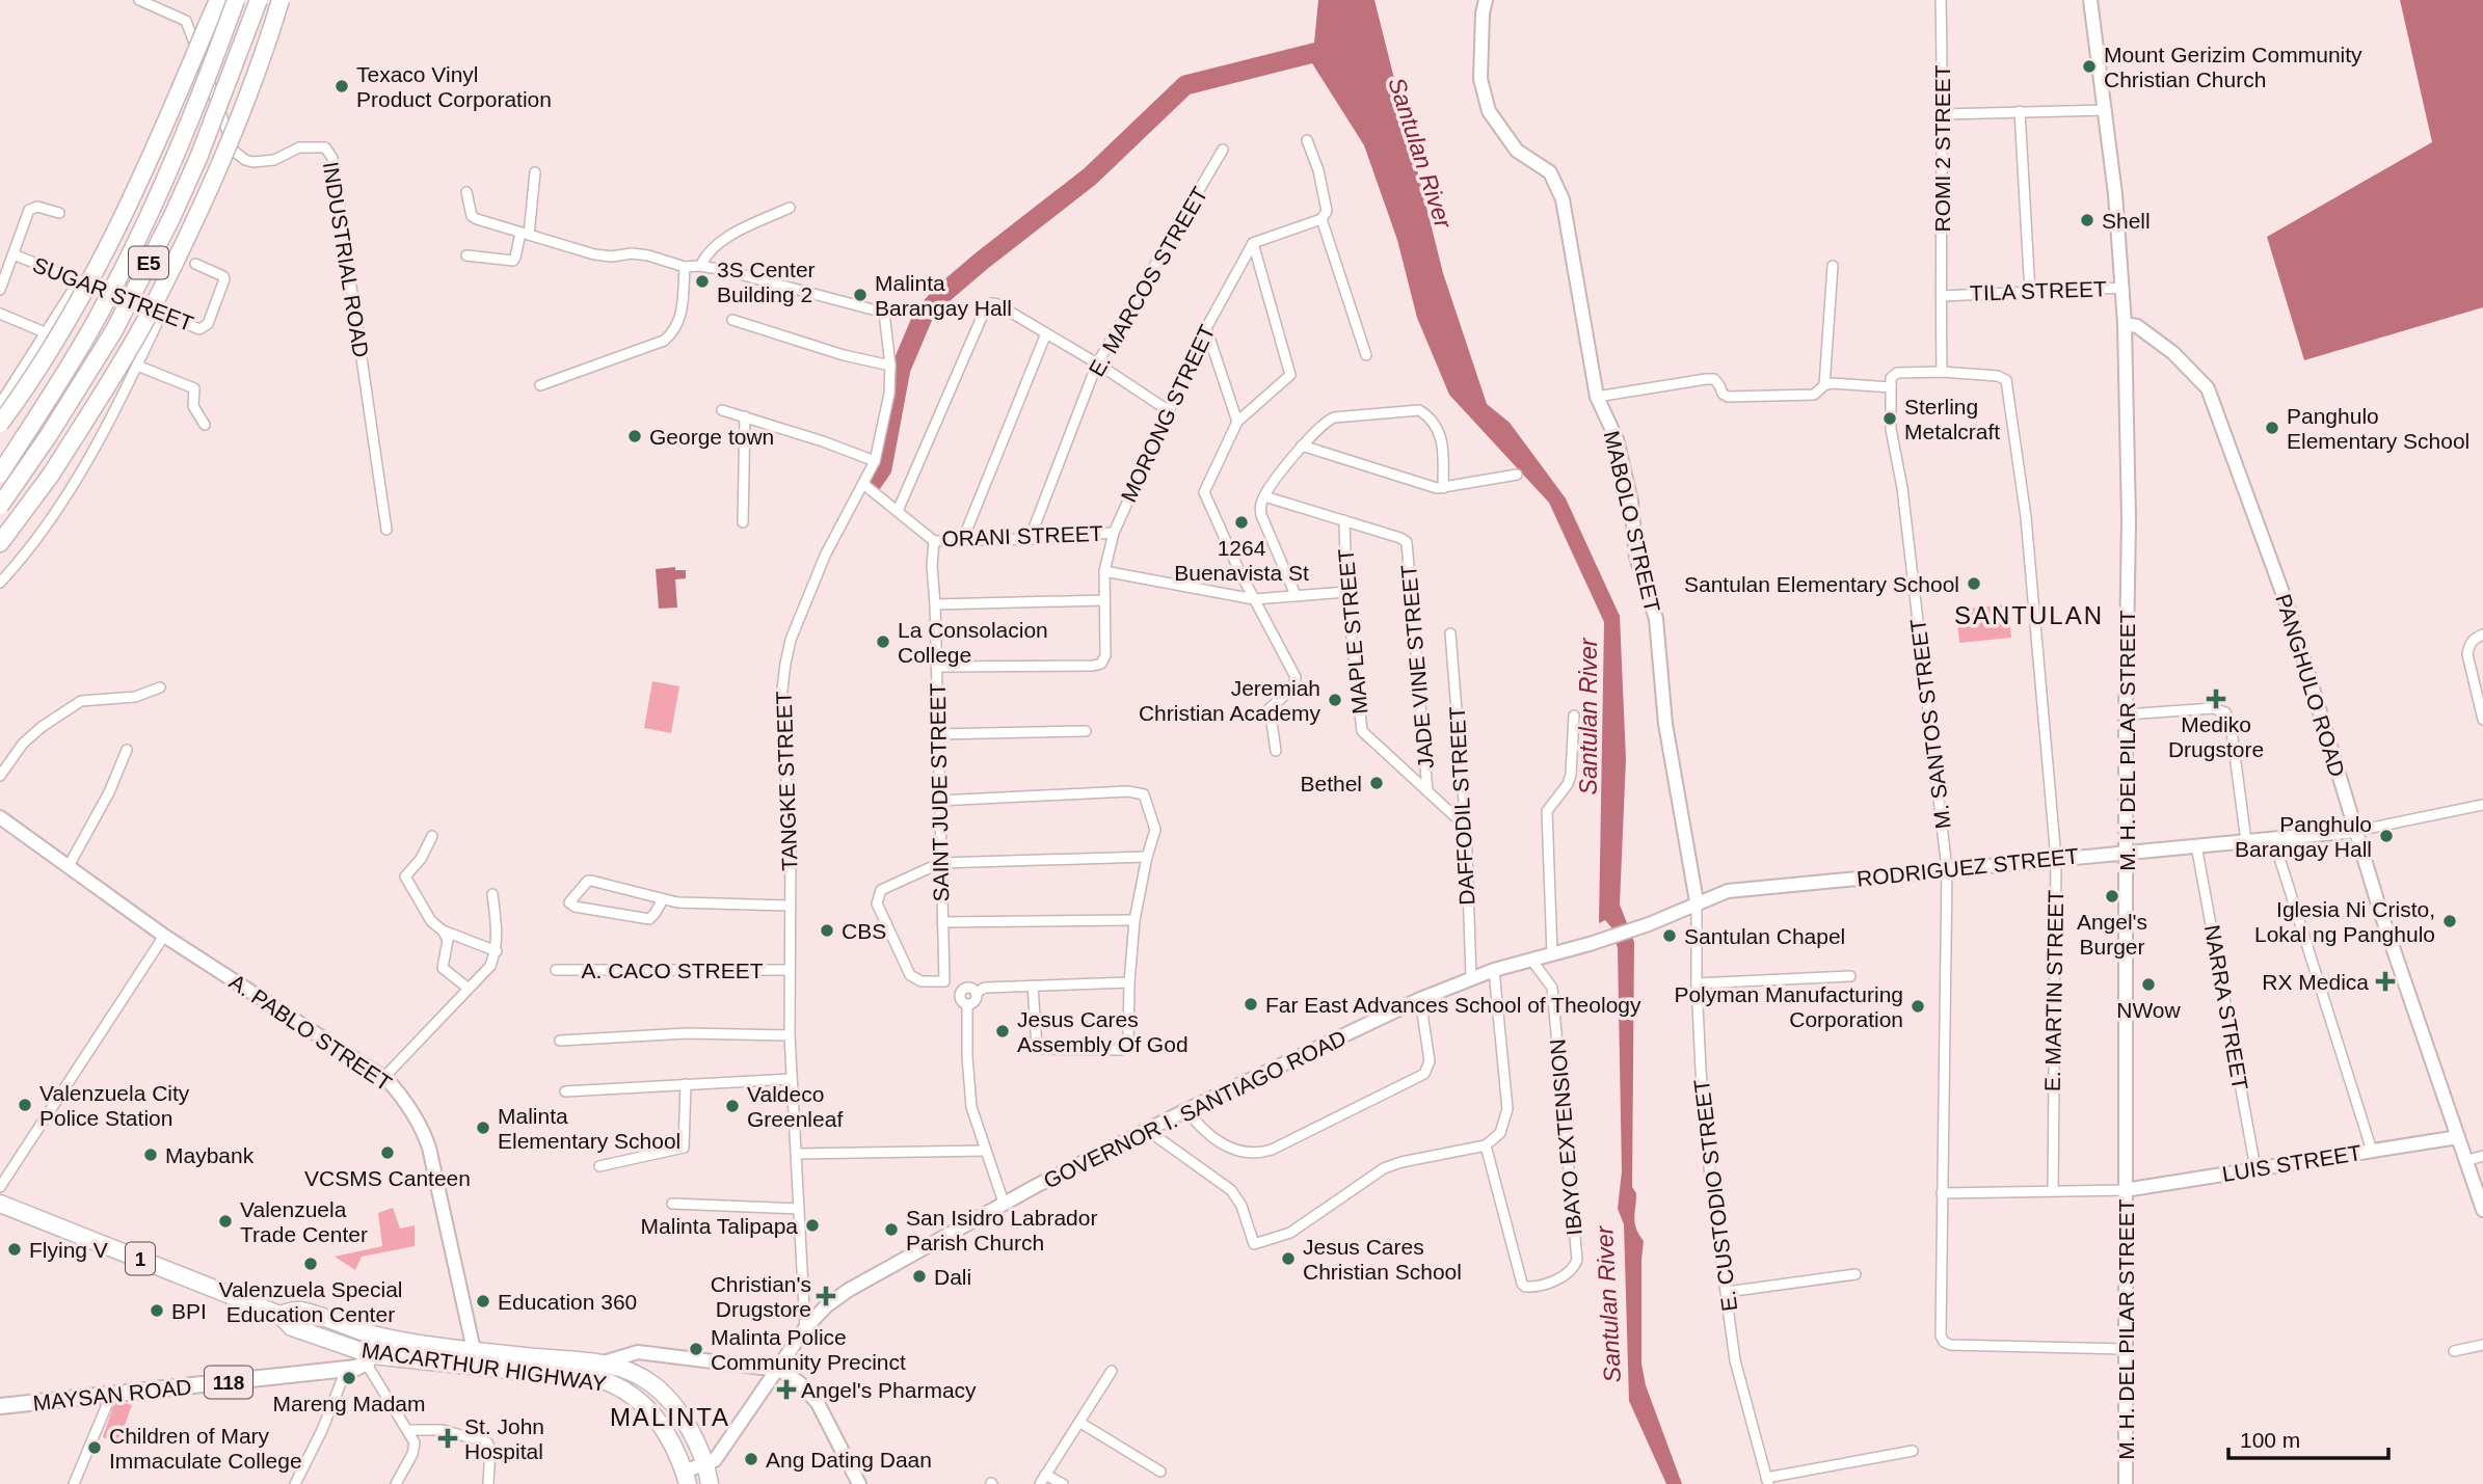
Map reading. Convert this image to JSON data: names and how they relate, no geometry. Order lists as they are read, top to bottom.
{
  "streets": {
    "highway": ["E5", "1", "MACARTHUR HIGHWAY"],
    "main road": [
      "MABOLO STREET",
      "PANGHULO ROAD",
      "M. H. DEL PILAR STREET",
      "RODRIGUEZ STREET",
      "A. PABLO STREET",
      "GOVERNOR I. SANTIAGO ROAD",
      "LUIS STREET",
      "118",
      "MAYSAN ROAD"
    ],
    "street": [
      "ROMI 2 STREET",
      "INDUSTRIAL ROAD",
      "E. MARCOS STREET",
      "TILA STREET",
      "SUGAR STREET",
      "MORONG STREET",
      "ORANI STREET",
      "MAPLE STREET",
      "JADE VINE STREET",
      "M. SANTOS STREET",
      "TANGKE STREET",
      "SAINT JUDE STREET",
      "DAFFODIL STREET",
      "A. CACO STREET",
      "E. MARTIN STREET",
      "NARRA STREET",
      "IBAYO EXTENSION",
      "E. CUSTODIO STREET"
    ]
  },
  "crossings": [
    ["ROMI 2 STREET", "TILA STREET"],
    ["E. MARCOS STREET", "ORANI STREET"],
    ["TILA STREET", "M. H. DEL PILAR STREET"],
    ["TILA STREET", "E. MARTIN STREET"],
    ["MORONG STREET", "ORANI STREET"],
    ["MORONG STREET", "SAINT JUDE STREET"],
    ["MABOLO STREET", "RODRIGUEZ STREET"],
    ["MABOLO STREET", "E. CUSTODIO STREET"],
    ["ORANI STREET", "TANGKE STREET"],
    ["ORANI STREET", "SAINT JUDE STREET"],
    ["MAPLE STREET", "JADE VINE STREET"],
    ["MAPLE STREET", "DAFFODIL STREET"],
    ["PANGHULO ROAD", "M. H. DEL PILAR STREET"],
    ["PANGHULO ROAD", "RODRIGUEZ STREET"],
    ["PANGHULO ROAD", "LUIS STREET"],
    ["M. SANTOS STREET", "M. H. DEL PILAR STREET"],
    ["M. SANTOS STREET", "RODRIGUEZ STREET"],
    ["M. H. DEL PILAR STREET", "RODRIGUEZ STREET"],
    ["M. H. DEL PILAR STREET", "LUIS STREET"],
    ["TANGKE STREET", "A. CACO STREET"],
    ["TANGKE STREET", "GOVERNOR I. SANTIAGO ROAD"],
    ["DAFFODIL STREET", "GOVERNOR I. SANTIAGO ROAD"],
    ["RODRIGUEZ STREET", "E. MARTIN STREET"],
    ["RODRIGUEZ STREET", "NARRA STREET"],
    ["RODRIGUEZ STREET", "GOVERNOR I. SANTIAGO ROAD"],
    ["RODRIGUEZ STREET", "E. CUSTODIO STREET"],
    ["NARRA STREET", "LUIS STREET"],
    ["A. PABLO STREET", "MACARTHUR HIGHWAY"],
    ["GOVERNOR I. SANTIAGO ROAD", "IBAYO EXTENSION"],
    ["GOVERNOR I. SANTIAGO ROAD", "MACARTHUR HIGHWAY"],
    ["MACARTHUR HIGHWAY", "MAYSAN ROAD"]
  ],
  "districts": ["SANTULAN", "MALINTA"],
  "water": ["Santulan River"],
  "places": {
    "other": [
      "Mount Gerizim Community Christian Church",
      "Texaco Vinyl Product Corporation",
      "Shell",
      "3S Center Building 2",
      "Malinta Barangay Hall",
      "Sterling Metalcraft",
      "Panghulo Elementary School",
      "George town",
      "1264 Buenavista St",
      "Santulan Elementary School",
      "La Consolacion College",
      "Jeremiah Christian Academy",
      "Bethel",
      "Panghulo Barangay Hall",
      "Angel's Burger",
      "Iglesia Ni Cristo, Lokal ng Panghulo",
      "CBS",
      "Santulan Chapel",
      "NWow",
      "Far East Advances School of Theology",
      "Polyman Manufacturing Corporation",
      "Jesus Cares Assembly Of God",
      "Valenzuela City Police Station",
      "Valdeco Greenleaf",
      "Malinta Elementary School",
      "VCSMS Canteen",
      "Maybank",
      "Valenzuela Trade Center",
      "Malinta Talipapa",
      "San Isidro Labrador Parish Church",
      "Flying V",
      "Jesus Cares Christian School",
      "Valenzuela Special Education Center",
      "Dali",
      "Education 360",
      "BPI",
      "Malinta Police Community Precinct",
      "Mareng Madam",
      "Children of Mary Immaculate College",
      "Ang Dating Daan"
    ],
    "health": [
      "Mediko Drugstore",
      "RX Medica",
      "Christian's Drugstore",
      "Angel's Pharmacy",
      "St. John Hospital"
    ]
  },
  "scale_bar": "100 m"
}
